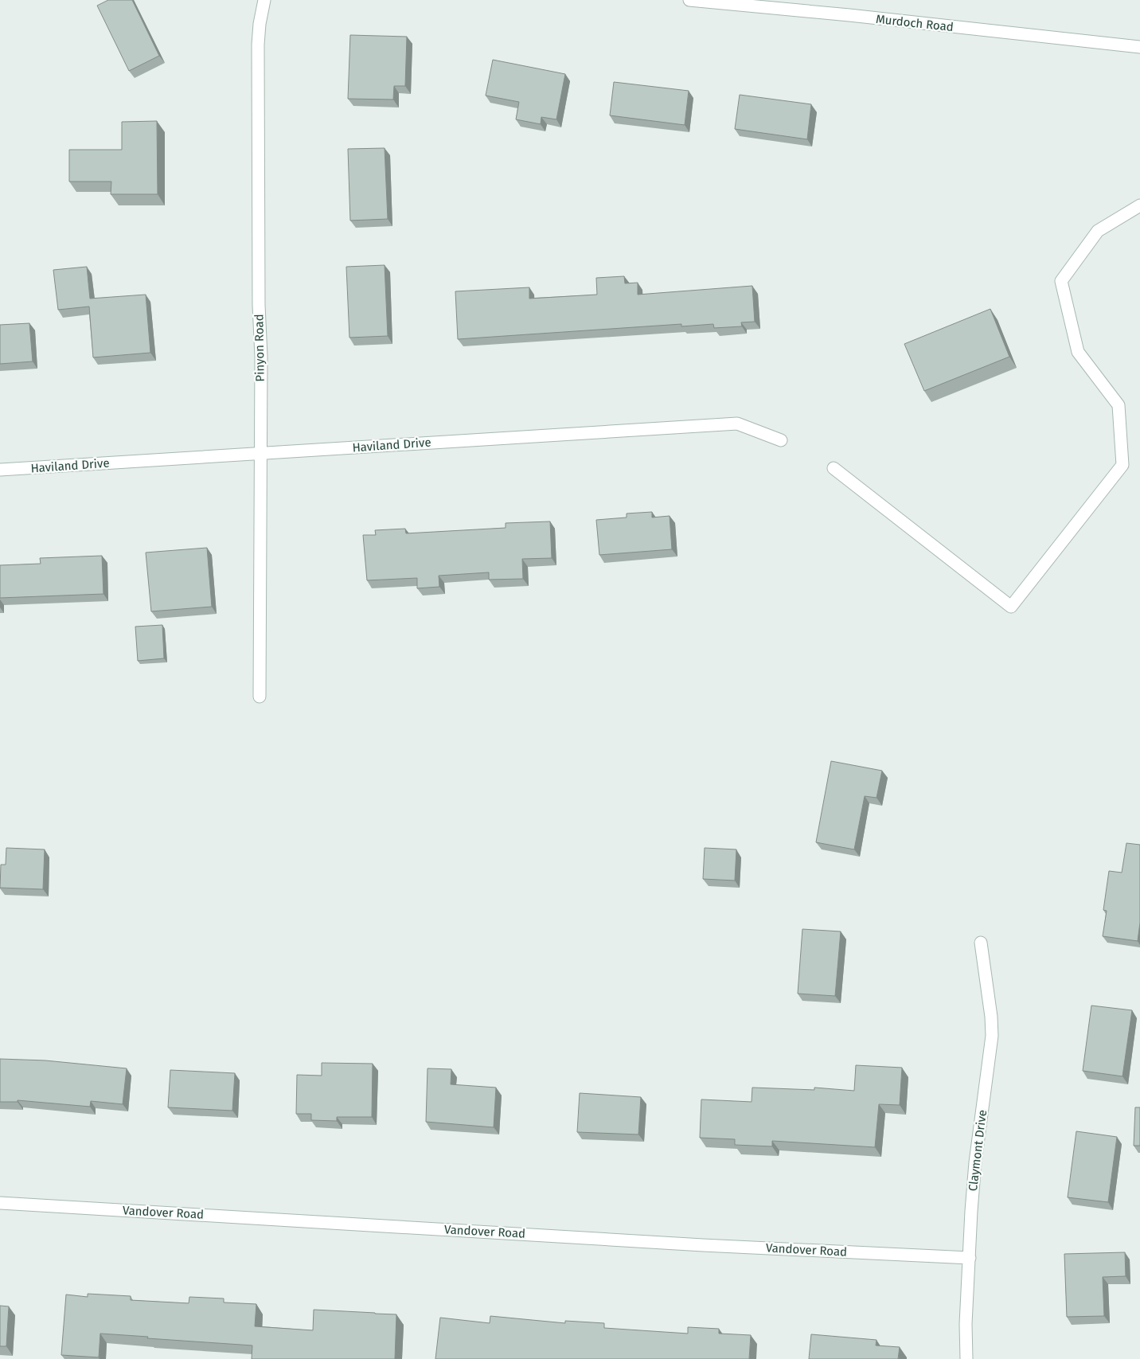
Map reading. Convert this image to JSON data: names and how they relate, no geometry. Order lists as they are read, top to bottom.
{
  "streets": {
    "street": [
      "Murdoch Road",
      "Pinyon Road",
      "Haviland Drive",
      "Claymont Drive",
      "Vandover Road"
    ]
  },
  "crossings": [
    ["Pinyon Road", "Haviland Drive"],
    ["Claymont Drive", "Vandover Road"]
  ]
}
